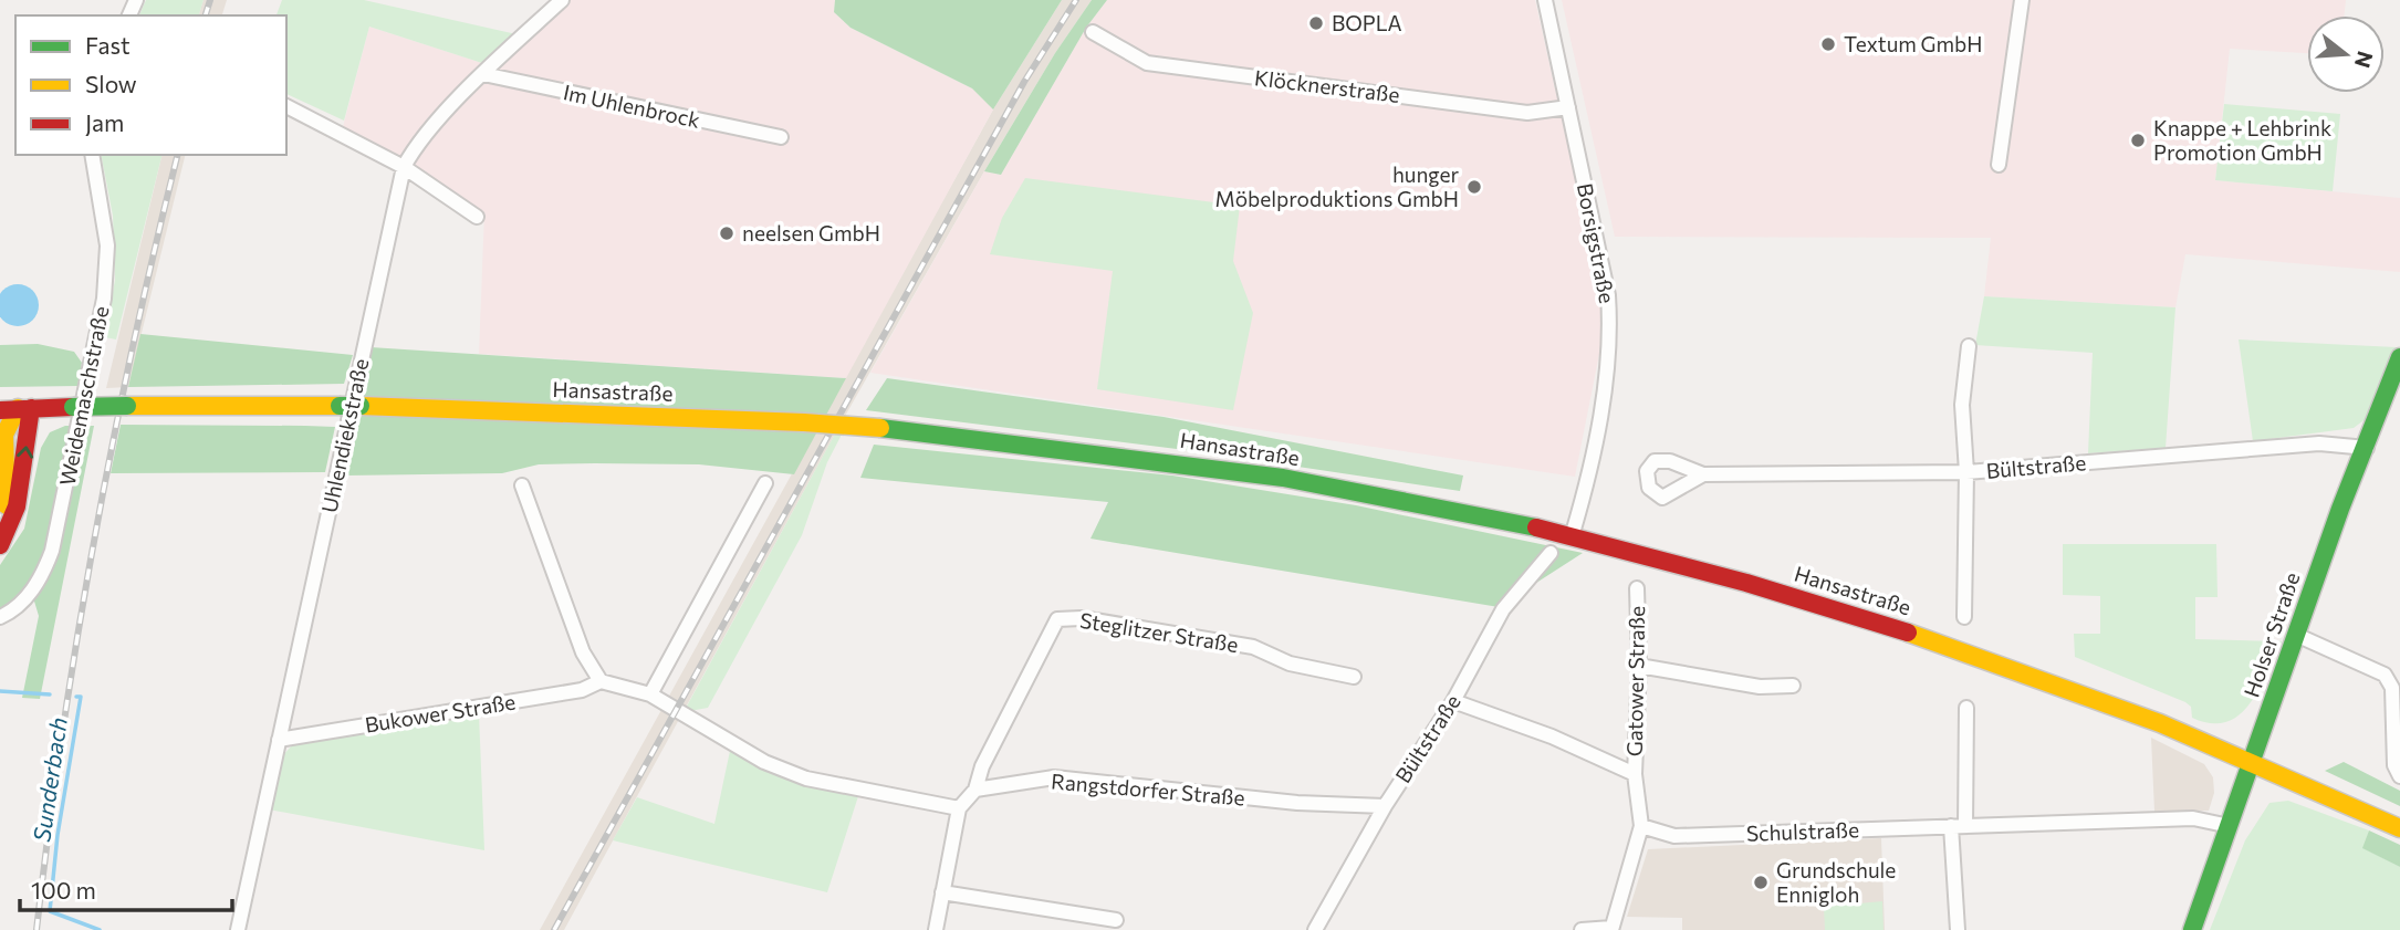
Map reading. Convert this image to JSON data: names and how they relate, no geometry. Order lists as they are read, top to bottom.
{
  "streets": {
    "main road": ["Hansastraße", "Holser Straße"],
    "street": [
      "Klöcknerstraße",
      "Im Uhlenbrock",
      "Borsigstraße",
      "Weidemaschstraße",
      "Uhlendiekstraße",
      "Bültstraße",
      "Steglitzer Straße",
      "Gatower Straße",
      "Bukower Straße",
      "Rangstdorfer Straße",
      "Schulstraße"
    ]
  },
  "crossings": [
    ["Klöcknerstraße", "Borsigstraße"],
    ["Im Uhlenbrock", "Uhlendiekstraße"],
    ["Borsigstraße", "Hansastraße"],
    ["Hansastraße", "Holser Straße"],
    ["Uhlendiekstraße", "Bukower Straße"],
    ["Bültstraße", "Holser Straße"],
    ["Bültstraße", "Gatower Straße"],
    ["Bültstraße", "Rangstdorfer Straße"],
    ["Steglitzer Straße", "Rangstdorfer Straße"],
    ["Holser Straße", "Schulstraße"],
    ["Gatower Straße", "Schulstraße"]
  ],
  "water": ["Sunderbach"],
  "places": [
    "BOPLA",
    "Textum GmbH",
    "Knappe + Lehbrink Promotion GmbH",
    "hunger Möbelproduktions GmbH",
    "neelsen GmbH",
    "Grundschule Ennigloh"
  ],
  "legend": ["Fast", "Slow", "Jam"],
  "scale_bar": "100 m",
  "north": "right"
}
